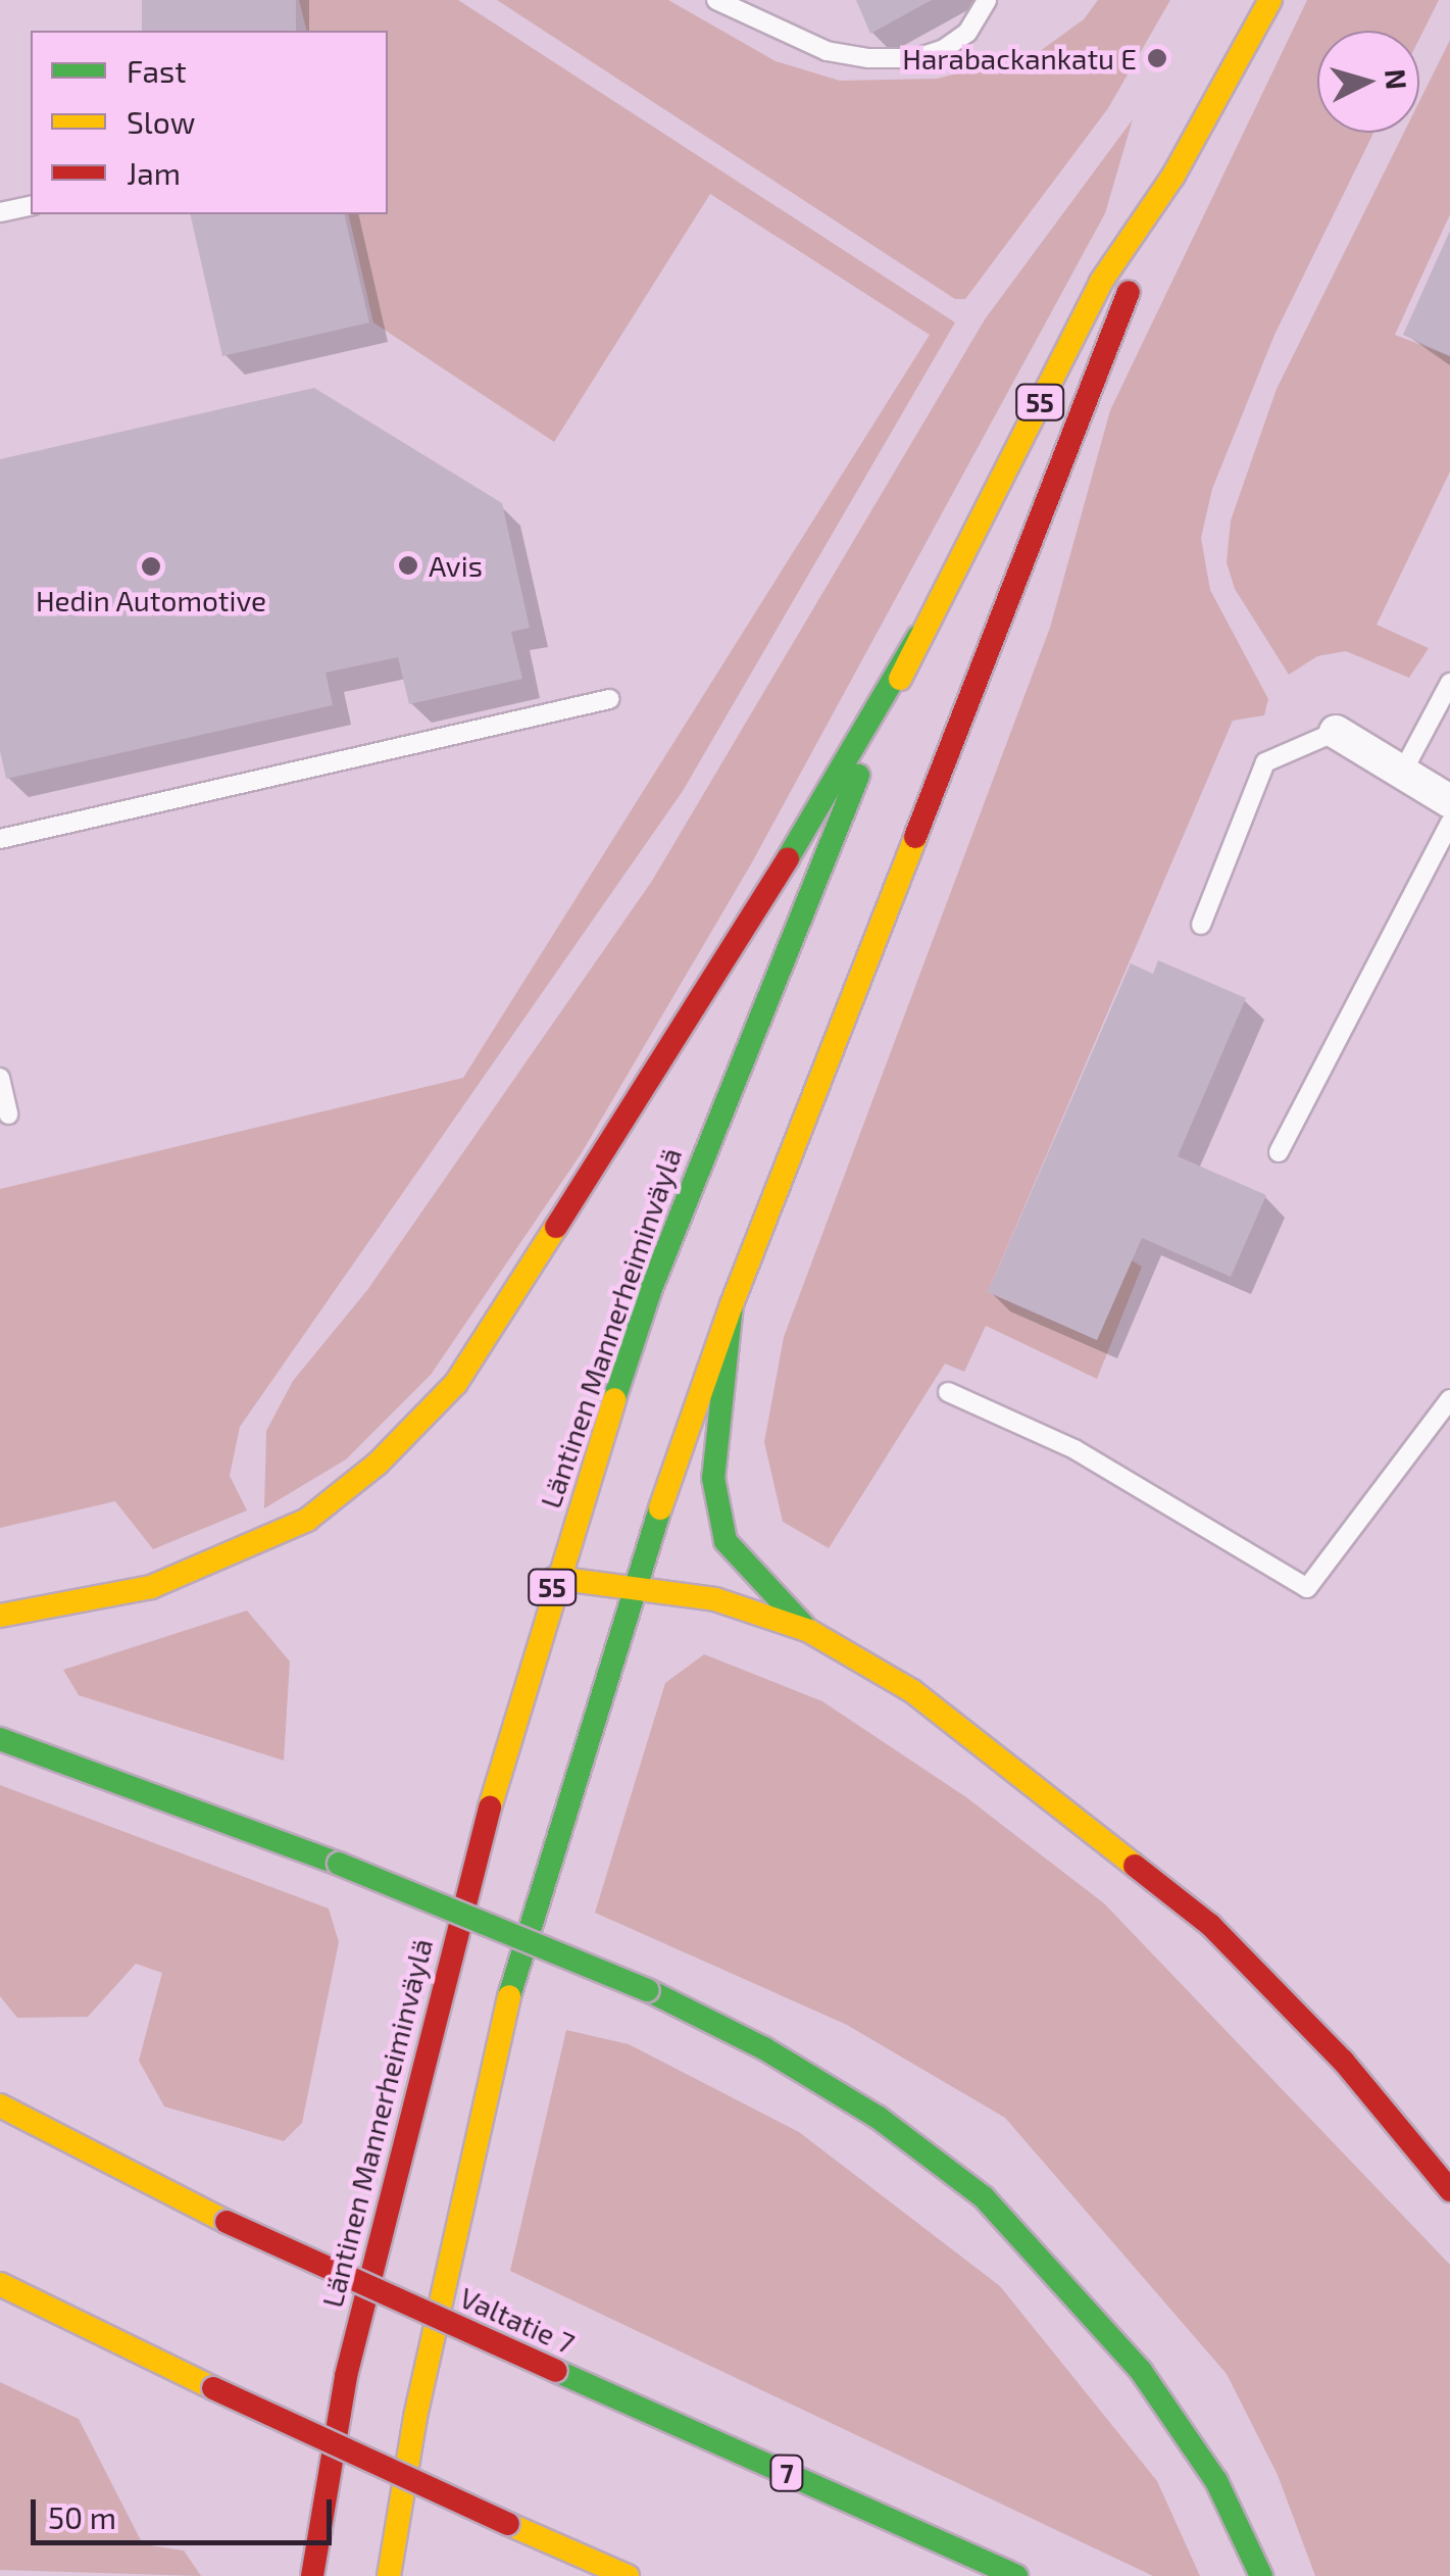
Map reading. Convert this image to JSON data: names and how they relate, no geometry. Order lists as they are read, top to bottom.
{
  "streets": {
    "main road": [
      "55",
      "Läntinen Mannerheiminväylä",
      "Valtatie 7",
      "7"
    ]
  },
  "places": ["Harabackankatu E", "Avis", "Hedin Automotive"],
  "legend": ["Fast", "Slow", "Jam"],
  "scale_bar": "50 m",
  "north": "right"
}
